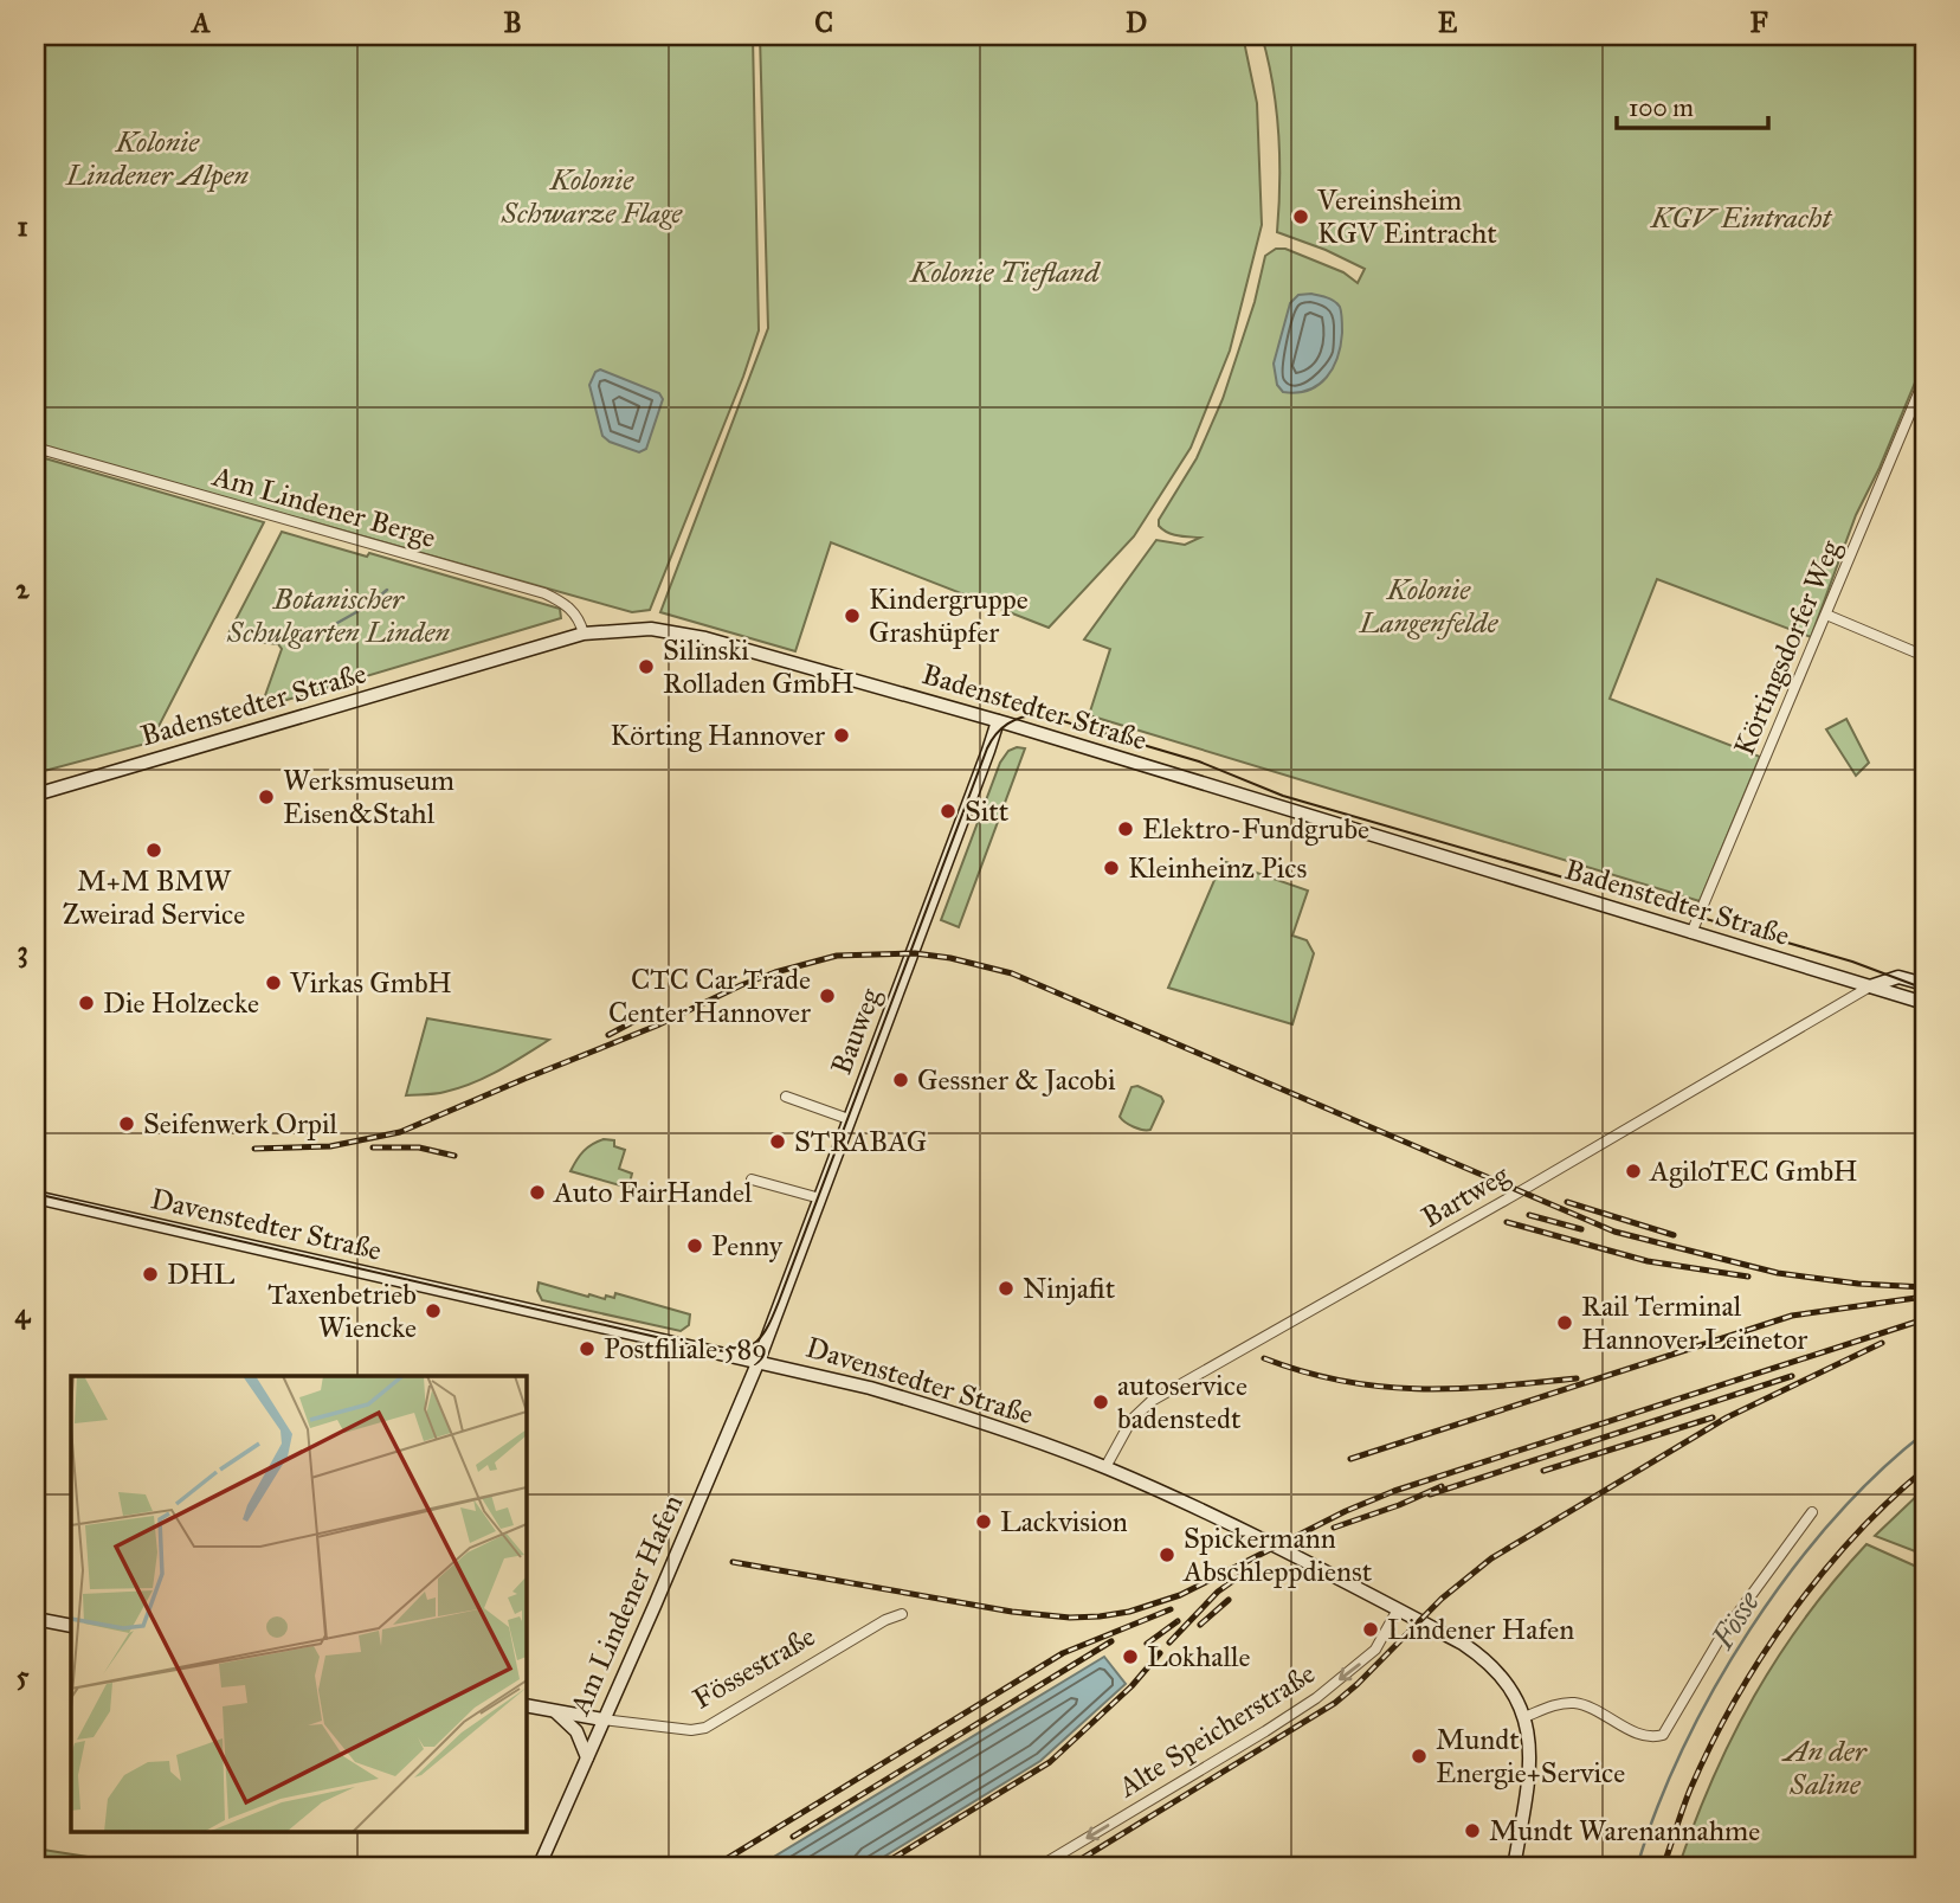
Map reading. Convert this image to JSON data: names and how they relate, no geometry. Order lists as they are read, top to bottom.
{
  "streets": {
    "street": [
      "Am Lindener Berge",
      "Körtingsdorfer Weg",
      "Badenstedter Straße",
      "Bauweg",
      "Bartweg",
      "Davenstedter Straße",
      "Am Lindener Hafen",
      "Fössestraße",
      "Alte Speicherstraße"
    ]
  },
  "crossings": [
    ["Am Lindener Berge", "Badenstedter Straße"],
    ["Körtingsdorfer Weg", "Badenstedter Straße"],
    ["Badenstedter Straße", "Bauweg"],
    ["Badenstedter Straße", "Bartweg"],
    ["Bauweg", "Davenstedter Straße"],
    ["Bauweg", "Am Lindener Hafen"],
    ["Bartweg", "Davenstedter Straße"],
    ["Davenstedter Straße", "Am Lindener Hafen"],
    ["Davenstedter Straße", "Alte Speicherstraße"],
    ["Am Lindener Hafen", "Fössestraße"]
  ],
  "one_way": ["Alte Speicherstraße"],
  "water": ["Fösse"],
  "parks": [
    "Kolonie Lindener Alpen",
    "Kolonie Schwarze Flage",
    "KGV Eintracht",
    "Kolonie Tiefland",
    "Kolonie Langenfelde",
    "Botanischer Schulgarten Linden",
    "An der Saline"
  ],
  "places": [
    "Vereinsheim KGV Eintracht",
    "Kindergruppe Grashüpfer",
    "Silinski Rolladen GmbH",
    "Körting Hannover",
    "Werksmuseum Eisen&Stahl",
    "Sitt",
    "Elektro-Fundgrube",
    "M+M BMW Zweirad Service",
    "Kleinheinz Pics",
    "Virkas GmbH",
    "CTC Car Trade Center Hannover",
    "Die Holzecke",
    "Gessner & Jacobi",
    "Seifenwerk Orpil",
    "STRABAG",
    "AgiloTEC GmbH",
    "Auto FairHandel",
    "Penny",
    "DHL",
    "Ninjafit",
    "Taxenbetrieb Wiencke",
    "Rail Terminal Hannover Leinetor",
    "Postfiliale 589",
    "autoservice badenstedt",
    "Lackvision",
    "Spickermann Abschleppdienst",
    "Lindener Hafen",
    "Lokhalle",
    "Mundt Energie+Service",
    "Mundt Warenannahme"
  ],
  "scale_bar": "100 m",
  "grid": {
    "columns": [
      "A",
      "B",
      "C",
      "D",
      "E",
      "F"
    ],
    "rows": [
      "1",
      "2",
      "3",
      "4",
      "5"
    ]
  }
}
